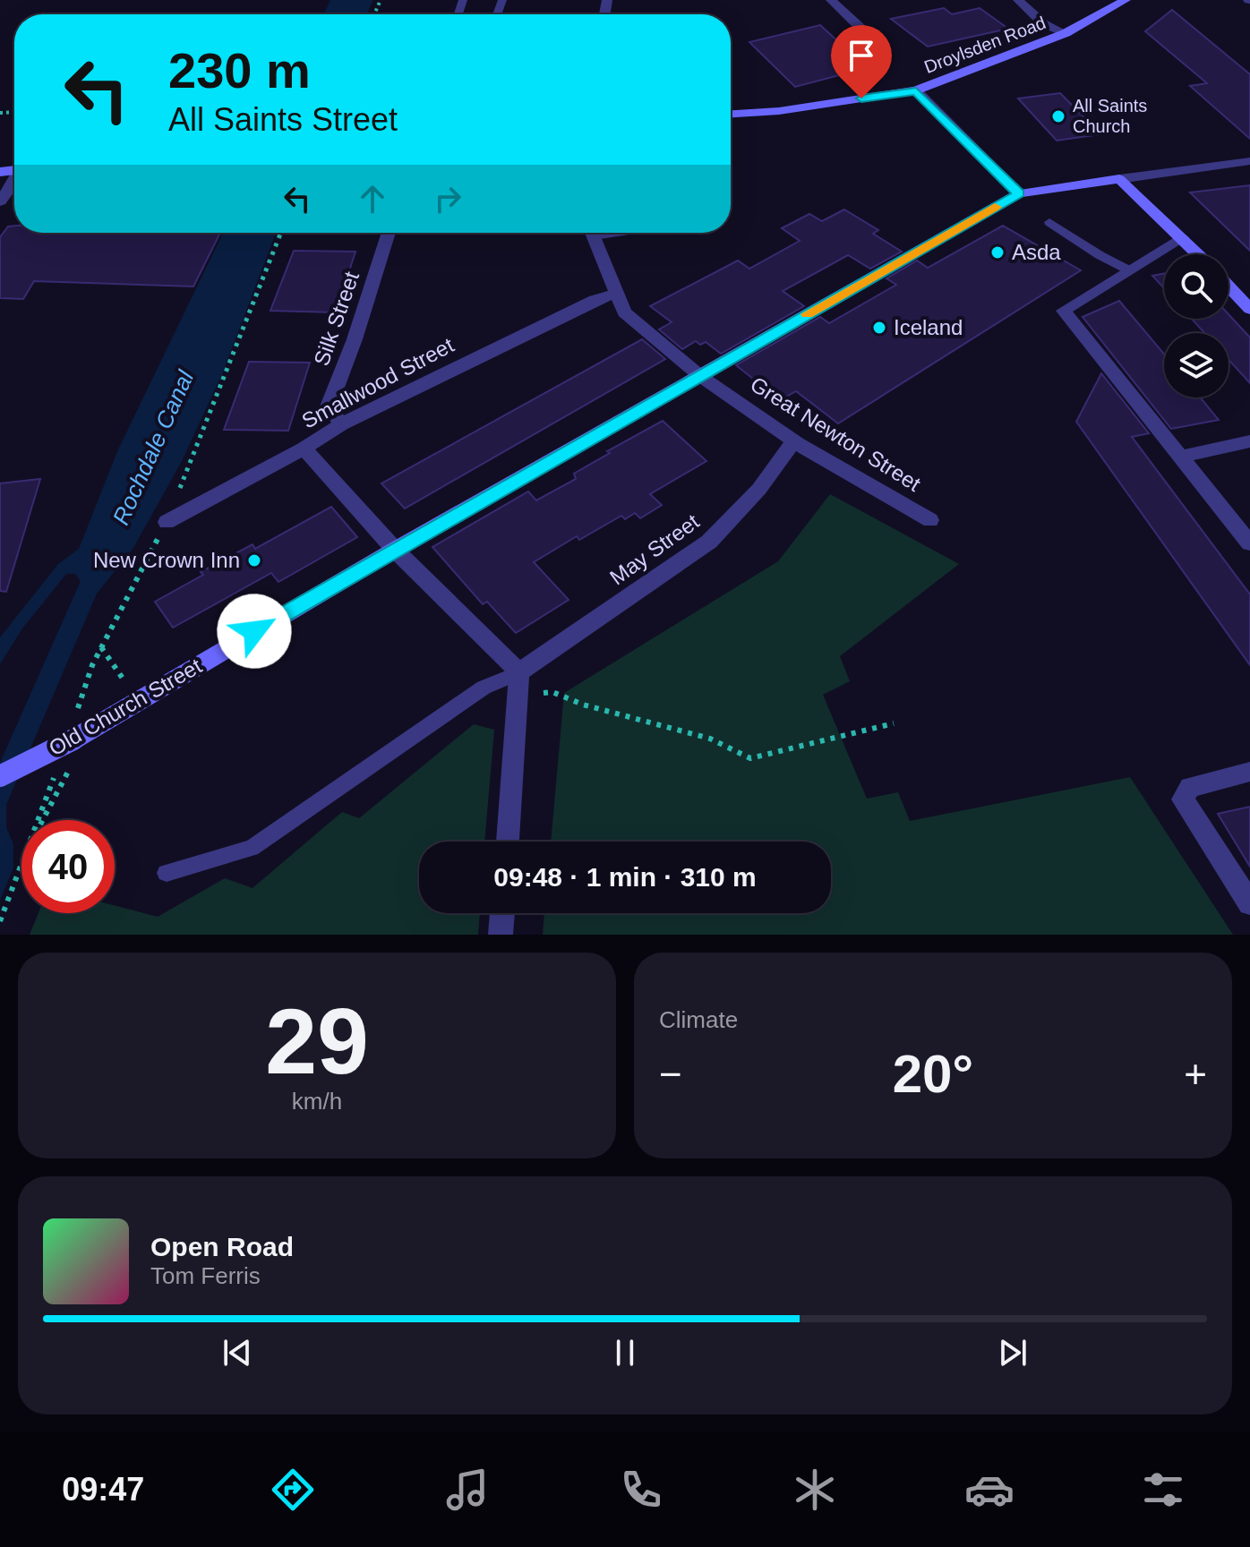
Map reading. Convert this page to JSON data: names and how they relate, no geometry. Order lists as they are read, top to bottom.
{
  "streets": {
    "street": [
      "Droylsden Road",
      "Silk Street",
      "Smallwood Street",
      "Great Newton Street",
      "May Street",
      "Old Church Street"
    ]
  },
  "crossings": [
    ["Silk Street", "Smallwood Street"],
    ["Smallwood Street", "Great Newton Street"],
    ["Great Newton Street", "May Street"],
    ["Great Newton Street", "Old Church Street"]
  ],
  "water": ["Rochdale Canal"],
  "places": [
    "All Saints Church",
    "Asda",
    "Iceland",
    "New Crown Inn"
  ],
  "page": {
    "turn": ["230 m", "All Saints Street"],
    "limit": "40",
    "trip": "09:48 · 1 min · 310 m",
    "tile": [
      ["29", "km/h"],
      "Climate"
    ],
    "heat": ["−", "20°", "+"],
    "song": ["Open Road", "Tom Ferris"],
    "tabs": "09:47"
  }
}
